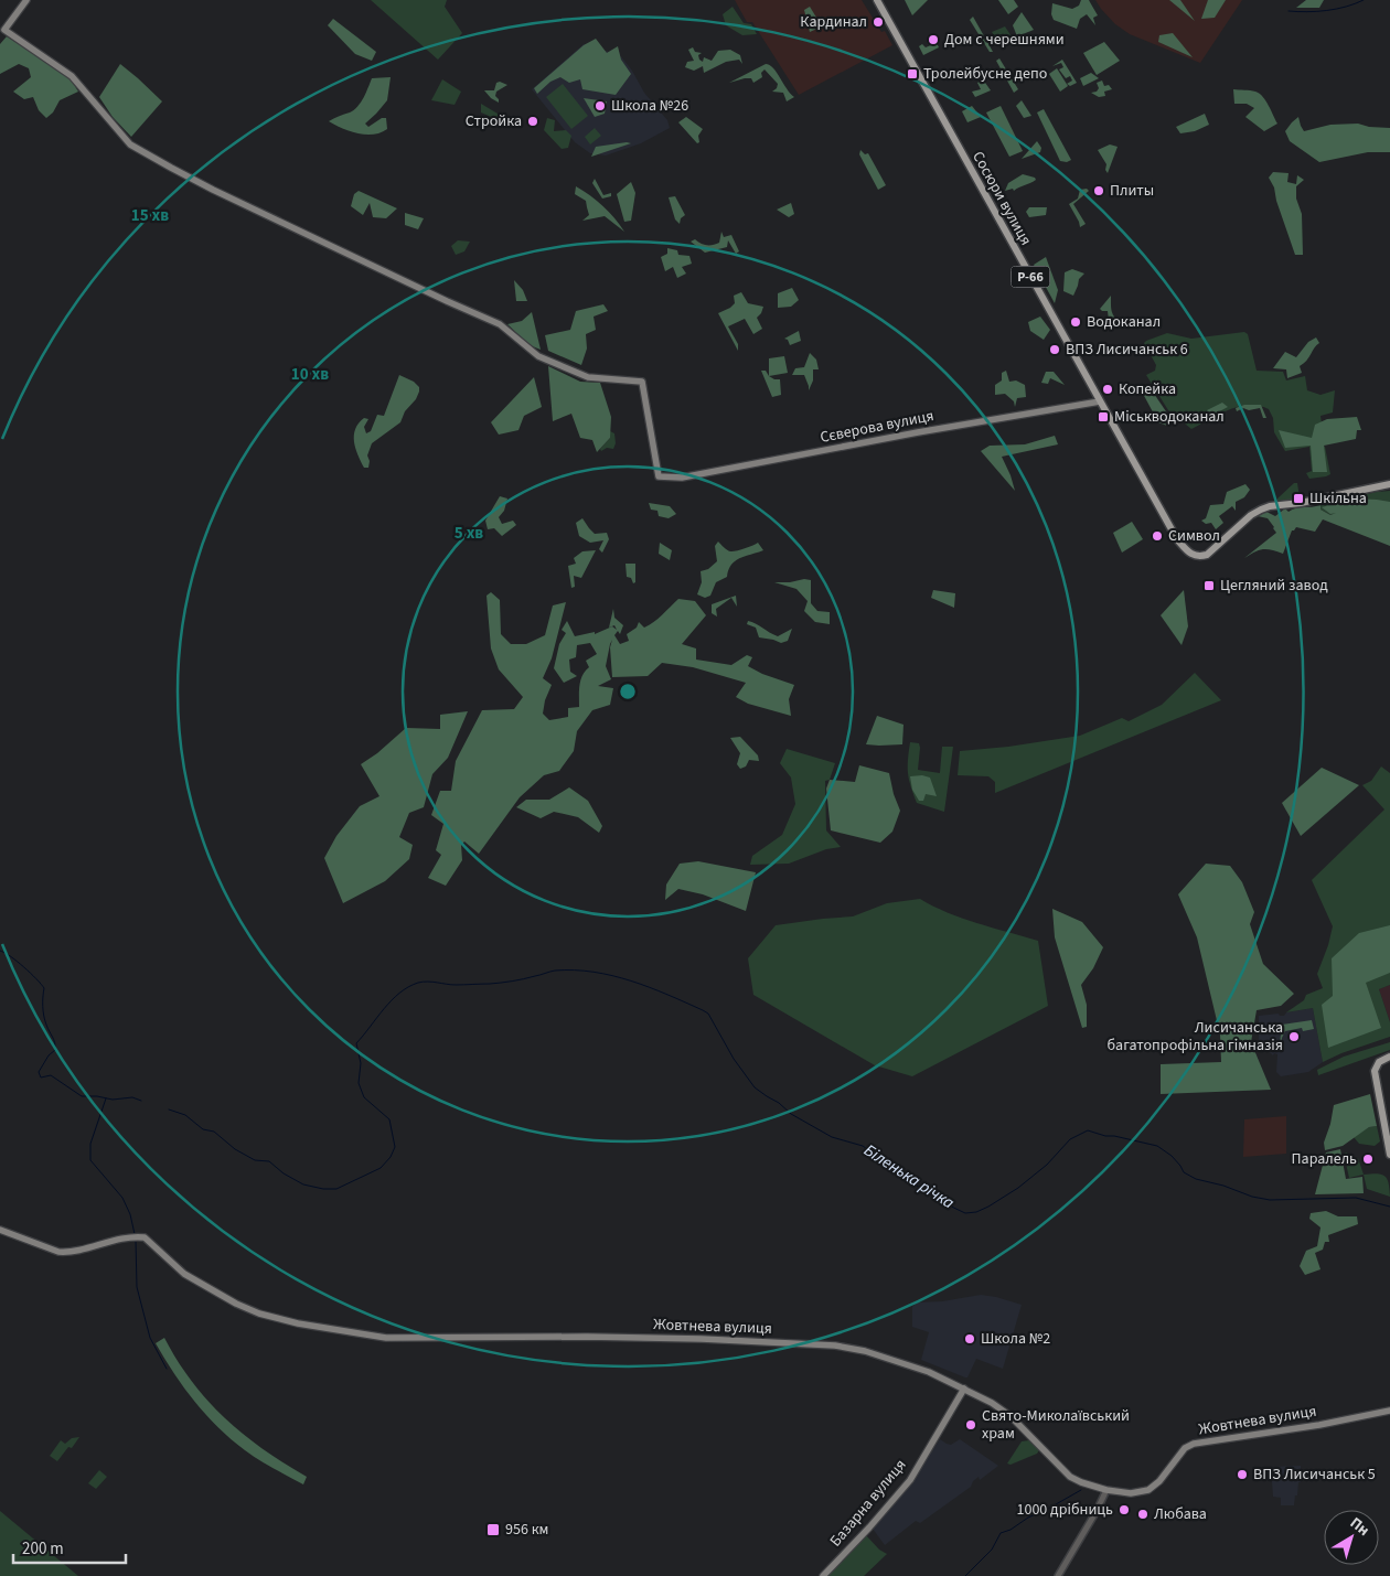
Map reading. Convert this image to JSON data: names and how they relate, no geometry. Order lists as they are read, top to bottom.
{
  "streets": {
    "main road": [
      "Сосюри вулиця",
      "Р-66",
      "Сєверова вулиця",
      "Жовтнева вулиця",
      "Базарна вулиця"
    ]
  },
  "crossings": [
    ["Сосюри вулиця", "Сєверова вулиця"],
    ["Жовтнева вулиця", "Базарна вулиця"]
  ],
  "water": ["Біленька річка"],
  "places": {
    "other": [
      "Кардинал",
      "Дом с черешнями",
      "Школа №26",
      "Стройка",
      "Плиты",
      "Водоканал",
      "ВПЗ Лисичанськ 6",
      "Копейка",
      "Символ",
      "Лисичанська багатопрофільна гімназія",
      "Паралель",
      "Школа №2",
      "Свято-Миколаївський храм",
      "ВПЗ Лисичанськ 5",
      "1000 дрібниць",
      "Любава"
    ],
    "transit": [
      "Тролейбусне депо",
      "Міськводоканал",
      "Шкільна",
      "Цегляний завод",
      "956 км"
    ]
  },
  "scale_bar": "200 m",
  "north": "top right",
  "rings": ["15 хв", "10 хв", "5 хв"]
}
